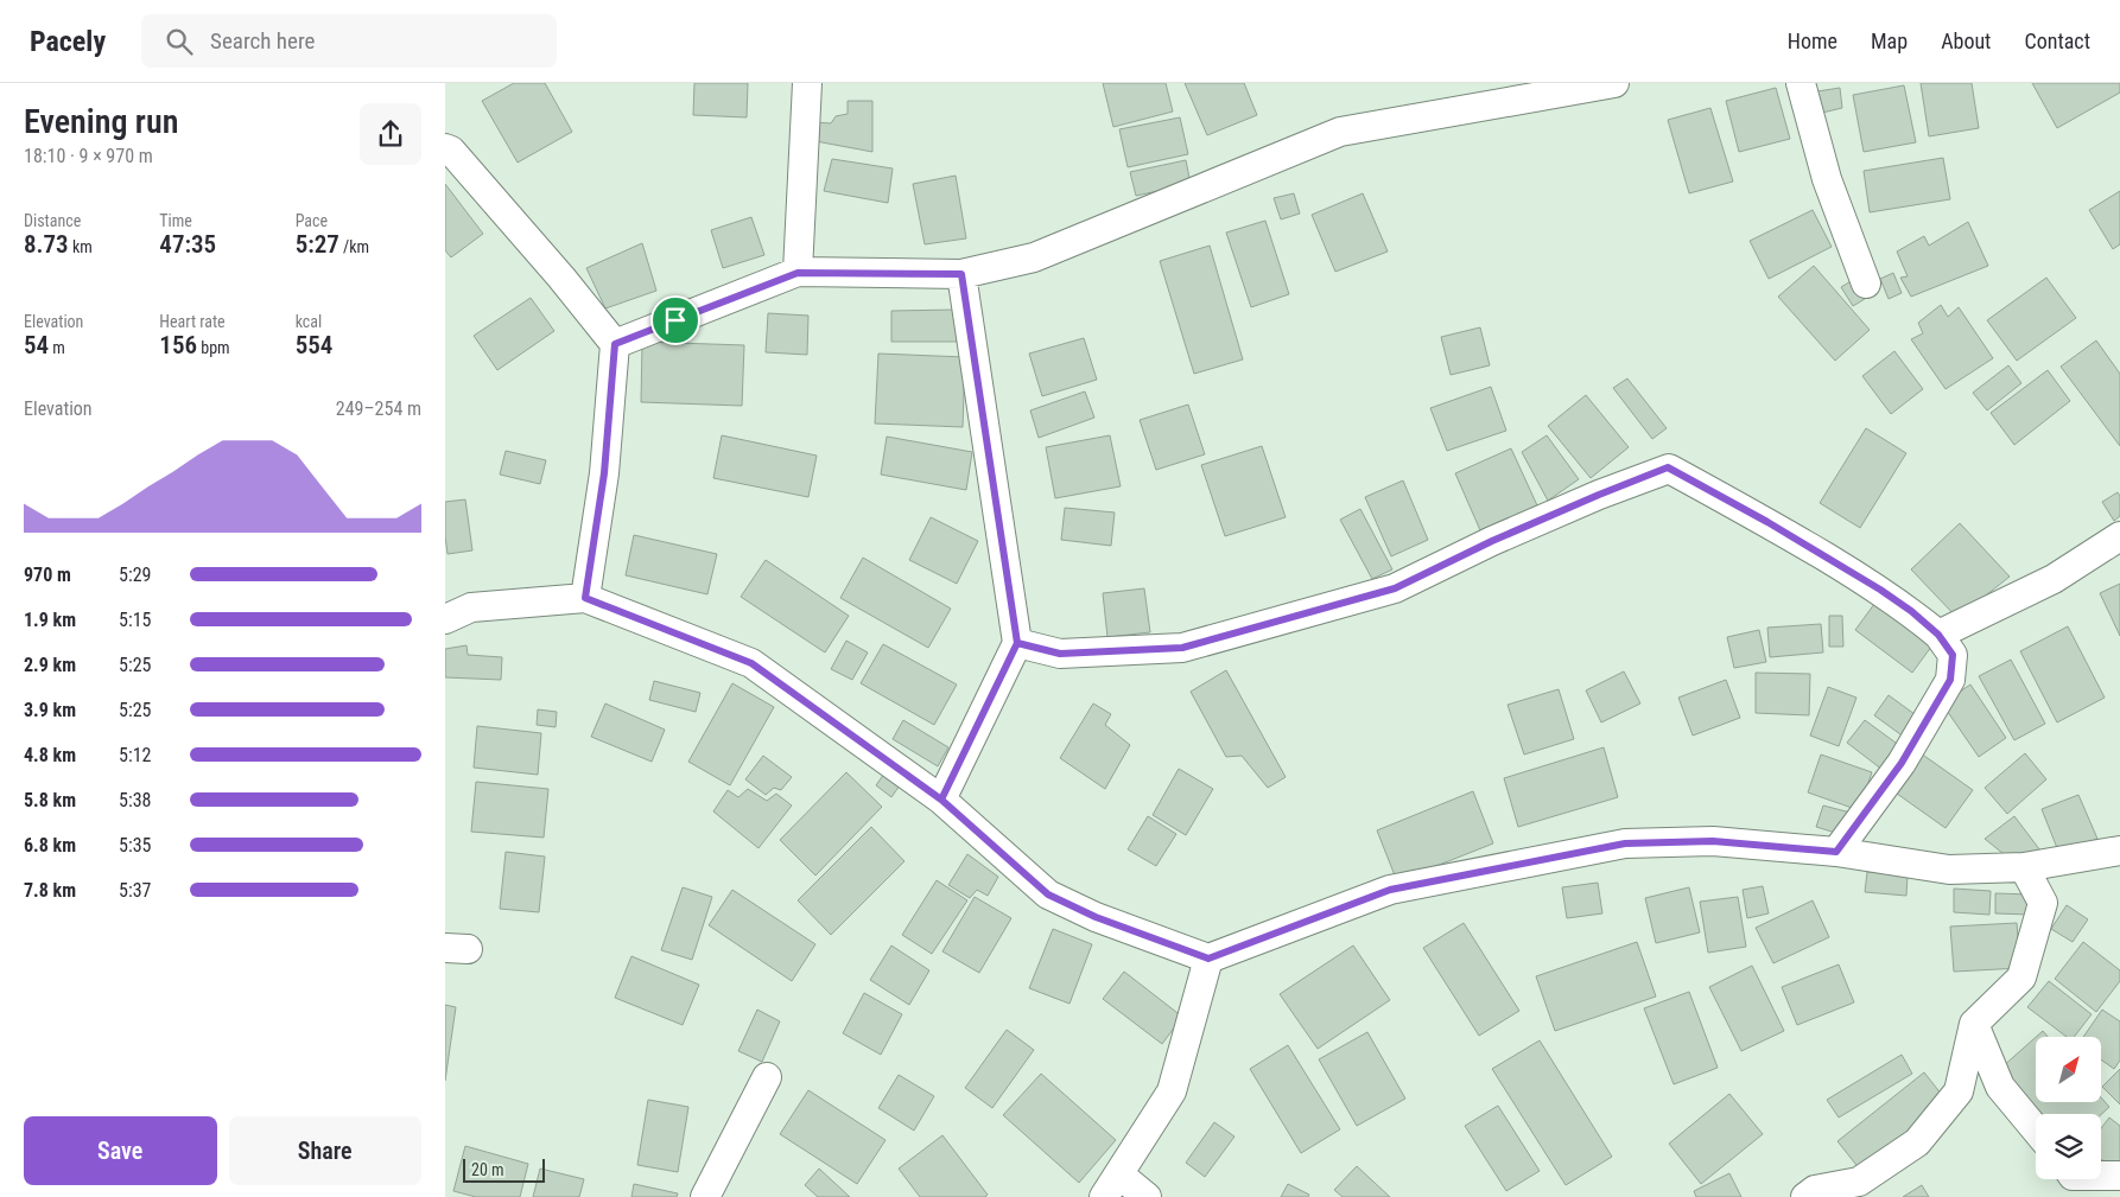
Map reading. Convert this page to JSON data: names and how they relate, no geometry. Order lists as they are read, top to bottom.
{
  "scale_bar": "20 m",
  "north": "top right",
  "page": {
    "header": "Pacely",
    "search": "Search here",
    "nav": [
      "Home",
      "Map",
      "About",
      "Contact"
    ],
    "heading": ["Evening run", "18:10 · 9 × 970 m"],
    "stats": [
      ["Distance", "8.73 km"],
      ["Time", "47:35"],
      ["Pace", "5:27 /km"],
      ["Elevation", "54 m"],
      ["Heart rate", "156 bpm"],
      ["kcal", "554"]
    ],
    "chart": ["Elevation", "249–254 m"],
    "list": [
      {
        "name": "970 m",
        "note": "5:29"
      },
      {
        "name": "1.9 km",
        "note": "5:15"
      },
      {
        "name": "2.9 km",
        "note": "5:25"
      },
      {
        "name": "3.9 km",
        "note": "5:25"
      },
      {
        "name": "4.8 km",
        "note": "5:12"
      },
      {
        "name": "5.8 km",
        "note": "5:38"
      },
      {
        "name": "6.8 km",
        "note": "5:35"
      },
      {
        "name": "7.8 km",
        "note": "5:37"
      }
    ],
    "buttons": ["Save", "Share"],
    "scale": "20 m"
  }
}
